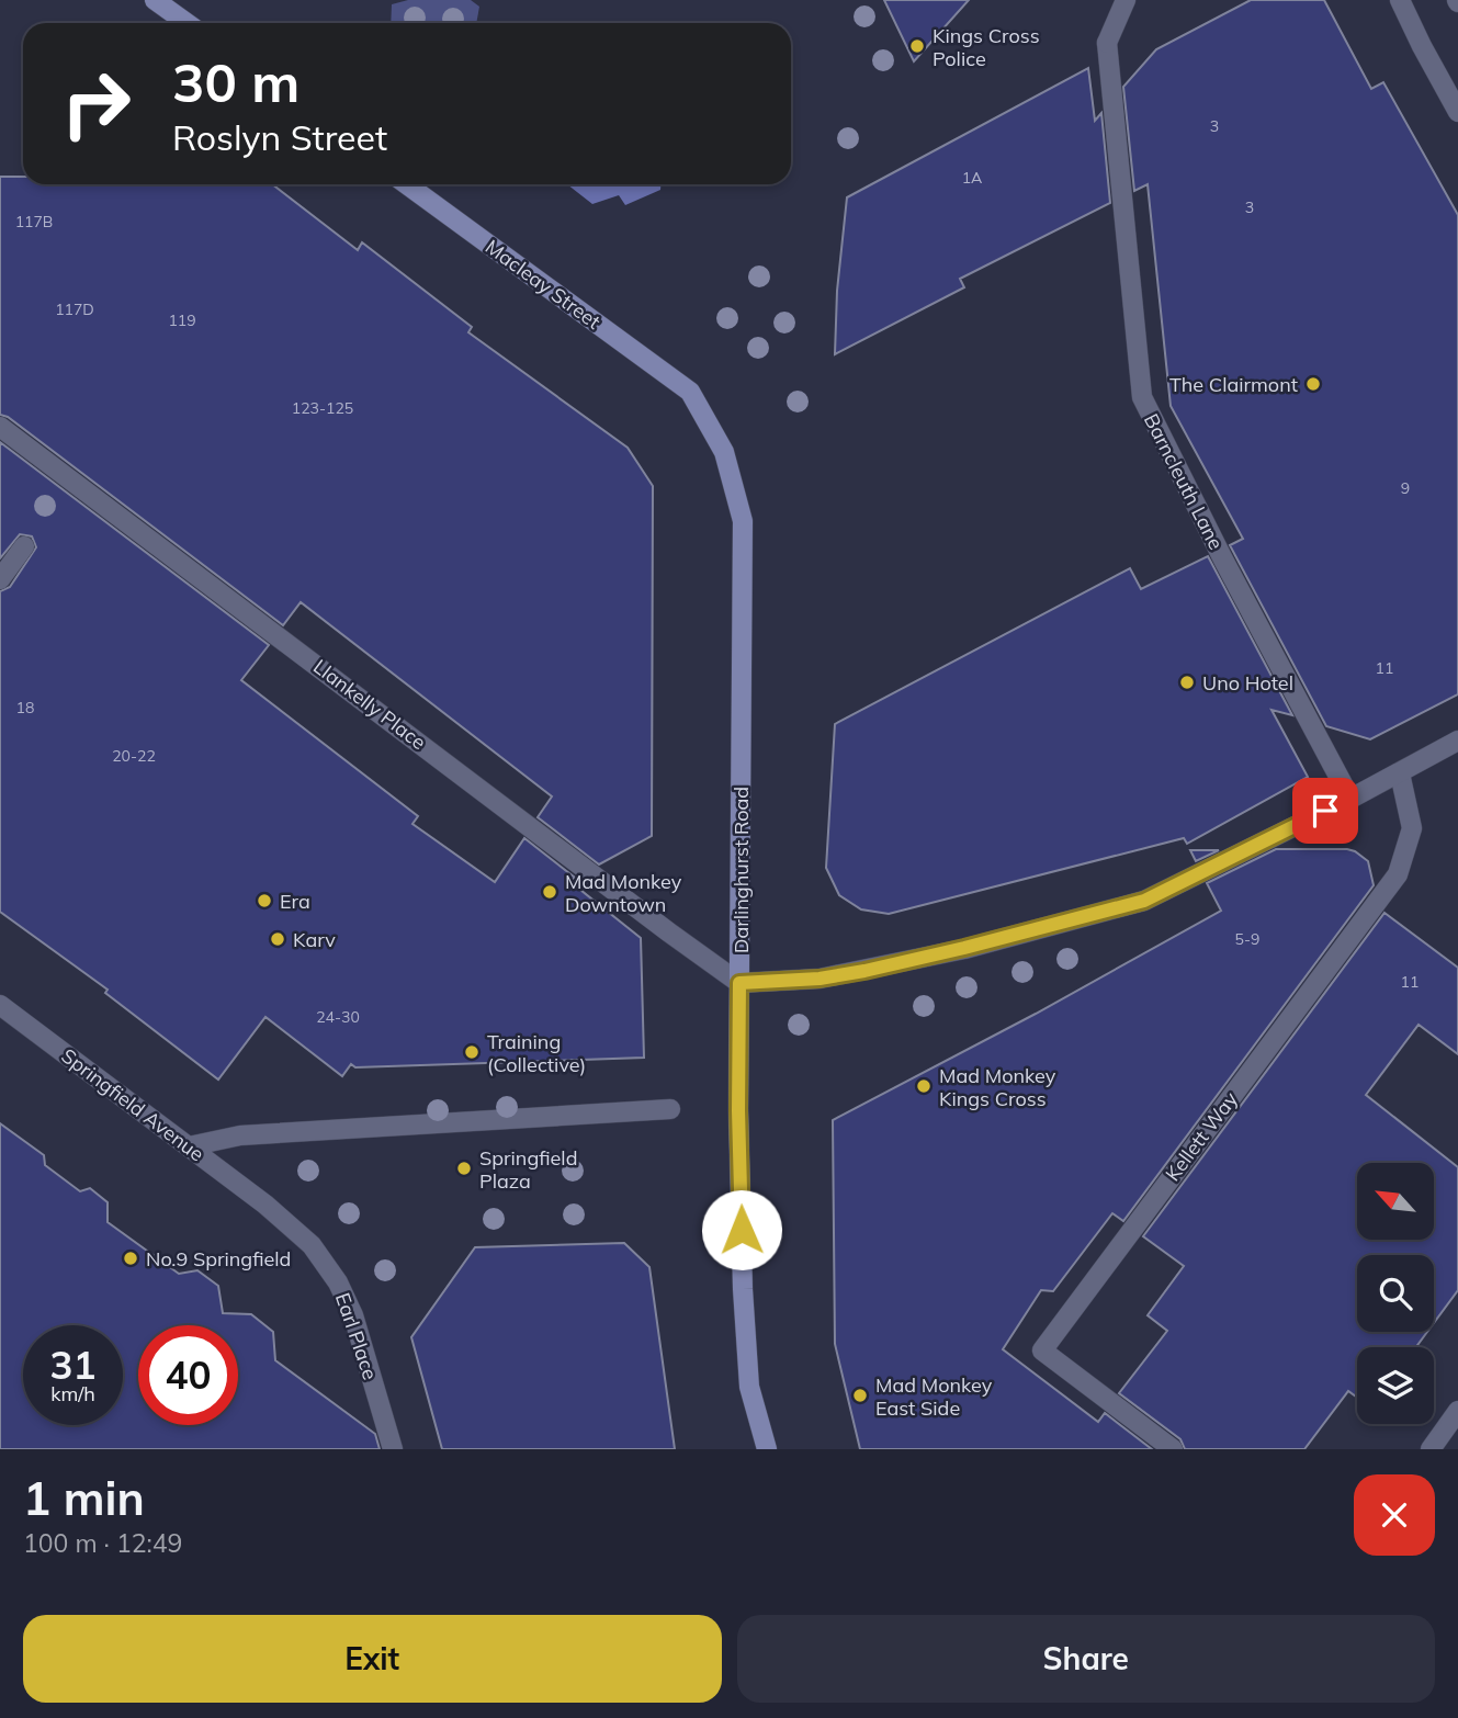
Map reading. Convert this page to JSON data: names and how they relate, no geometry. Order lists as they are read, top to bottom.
{
  "streets": {
    "street": [
      "Macleay Street",
      "Barncleuth Lane",
      "Llankelly Place",
      "Darlinghurst Road",
      "Springfield Avenue",
      "Kellett Way",
      "Earl Place"
    ]
  },
  "crossings": [
    ["Macleay Street", "Darlinghurst Road"],
    ["Llankelly Place", "Darlinghurst Road"],
    ["Springfield Avenue", "Earl Place"]
  ],
  "places": [
    "Kings Cross Police",
    "The Clairmont",
    "Uno Hotel",
    "Mad Monkey Downtown",
    "Era",
    "Karv",
    "Training (Collective)",
    "Mad Monkey Kings Cross",
    "Springfield Plaza",
    "No.9 Springfield",
    "Mad Monkey East Side"
  ],
  "house_numbers": [
    "3",
    "1A",
    "3",
    "117B",
    "117D",
    "119",
    "123-125",
    "9",
    "11",
    "18",
    "20-22",
    "5-9",
    "11",
    "24-30"
  ],
  "north": "top left",
  "page": {
    "turn": ["30 m", "Roslyn Street"],
    "speed": "31 km/h",
    "limit": "40",
    "heading": ["1 min", "100 m · 12:49"],
    "buttons": ["Exit", "Share"]
  }
}
